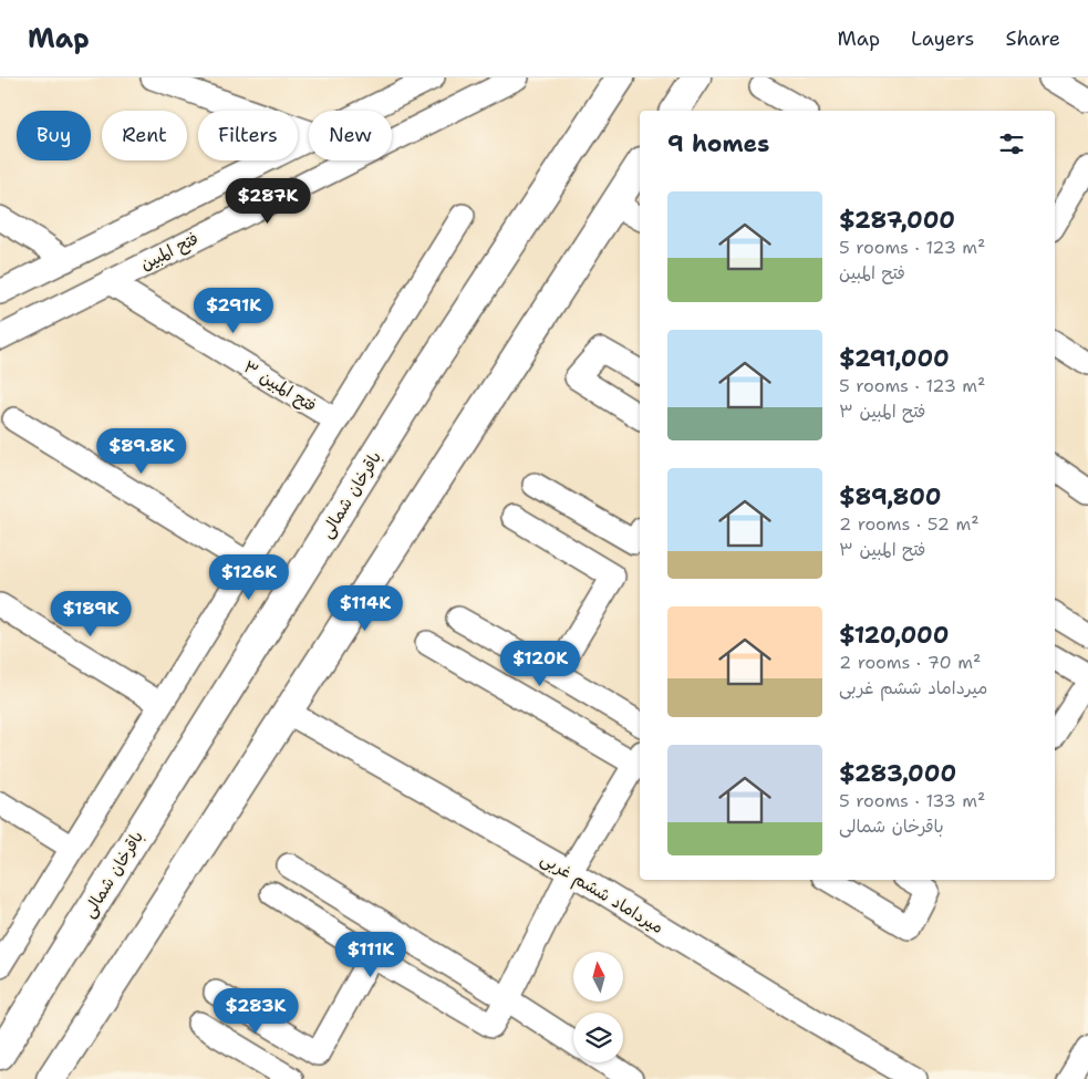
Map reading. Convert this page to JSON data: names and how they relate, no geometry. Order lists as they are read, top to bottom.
{
  "streets": {
    "main road": ["باقرخان شمالی"],
    "street": ["فتح المبین", "فتح المبین ۳", "میرداماد ششم غربی"]
  },
  "crossings": [
    ["فتح المبین", "فتح المبین ۳"]
  ],
  "north": "top",
  "page": {
    "header": "Map",
    "nav": ["Map", "Layers", "Share"],
    "chip": [
      "Buy",
      "Rent",
      "Filters",
      "New"
    ],
    "heading": "9 homes",
    "list": [
      {
        "name": "$287,000",
        "note": "5 rooms · 123 m² · فتح المبین"
      },
      {
        "name": "$291,000",
        "note": "5 rooms · 123 m² · فتح المبین ۳"
      },
      {
        "name": "$89,800",
        "note": "2 rooms · 52 m² · فتح المبین ۳"
      },
      {
        "name": "$120,000",
        "note": "2 rooms · 70 m² · میرداماد ششم غربی"
      },
      {
        "name": "$283,000",
        "note": "5 rooms · 133 m² · باقرخان شمالی"
      }
    ],
    "price": [
      "$287K",
      "$291K",
      "$89.8K",
      "$126K",
      "$114K",
      "$189K",
      "$120K",
      "$111K",
      "$283K"
    ]
  }
}
